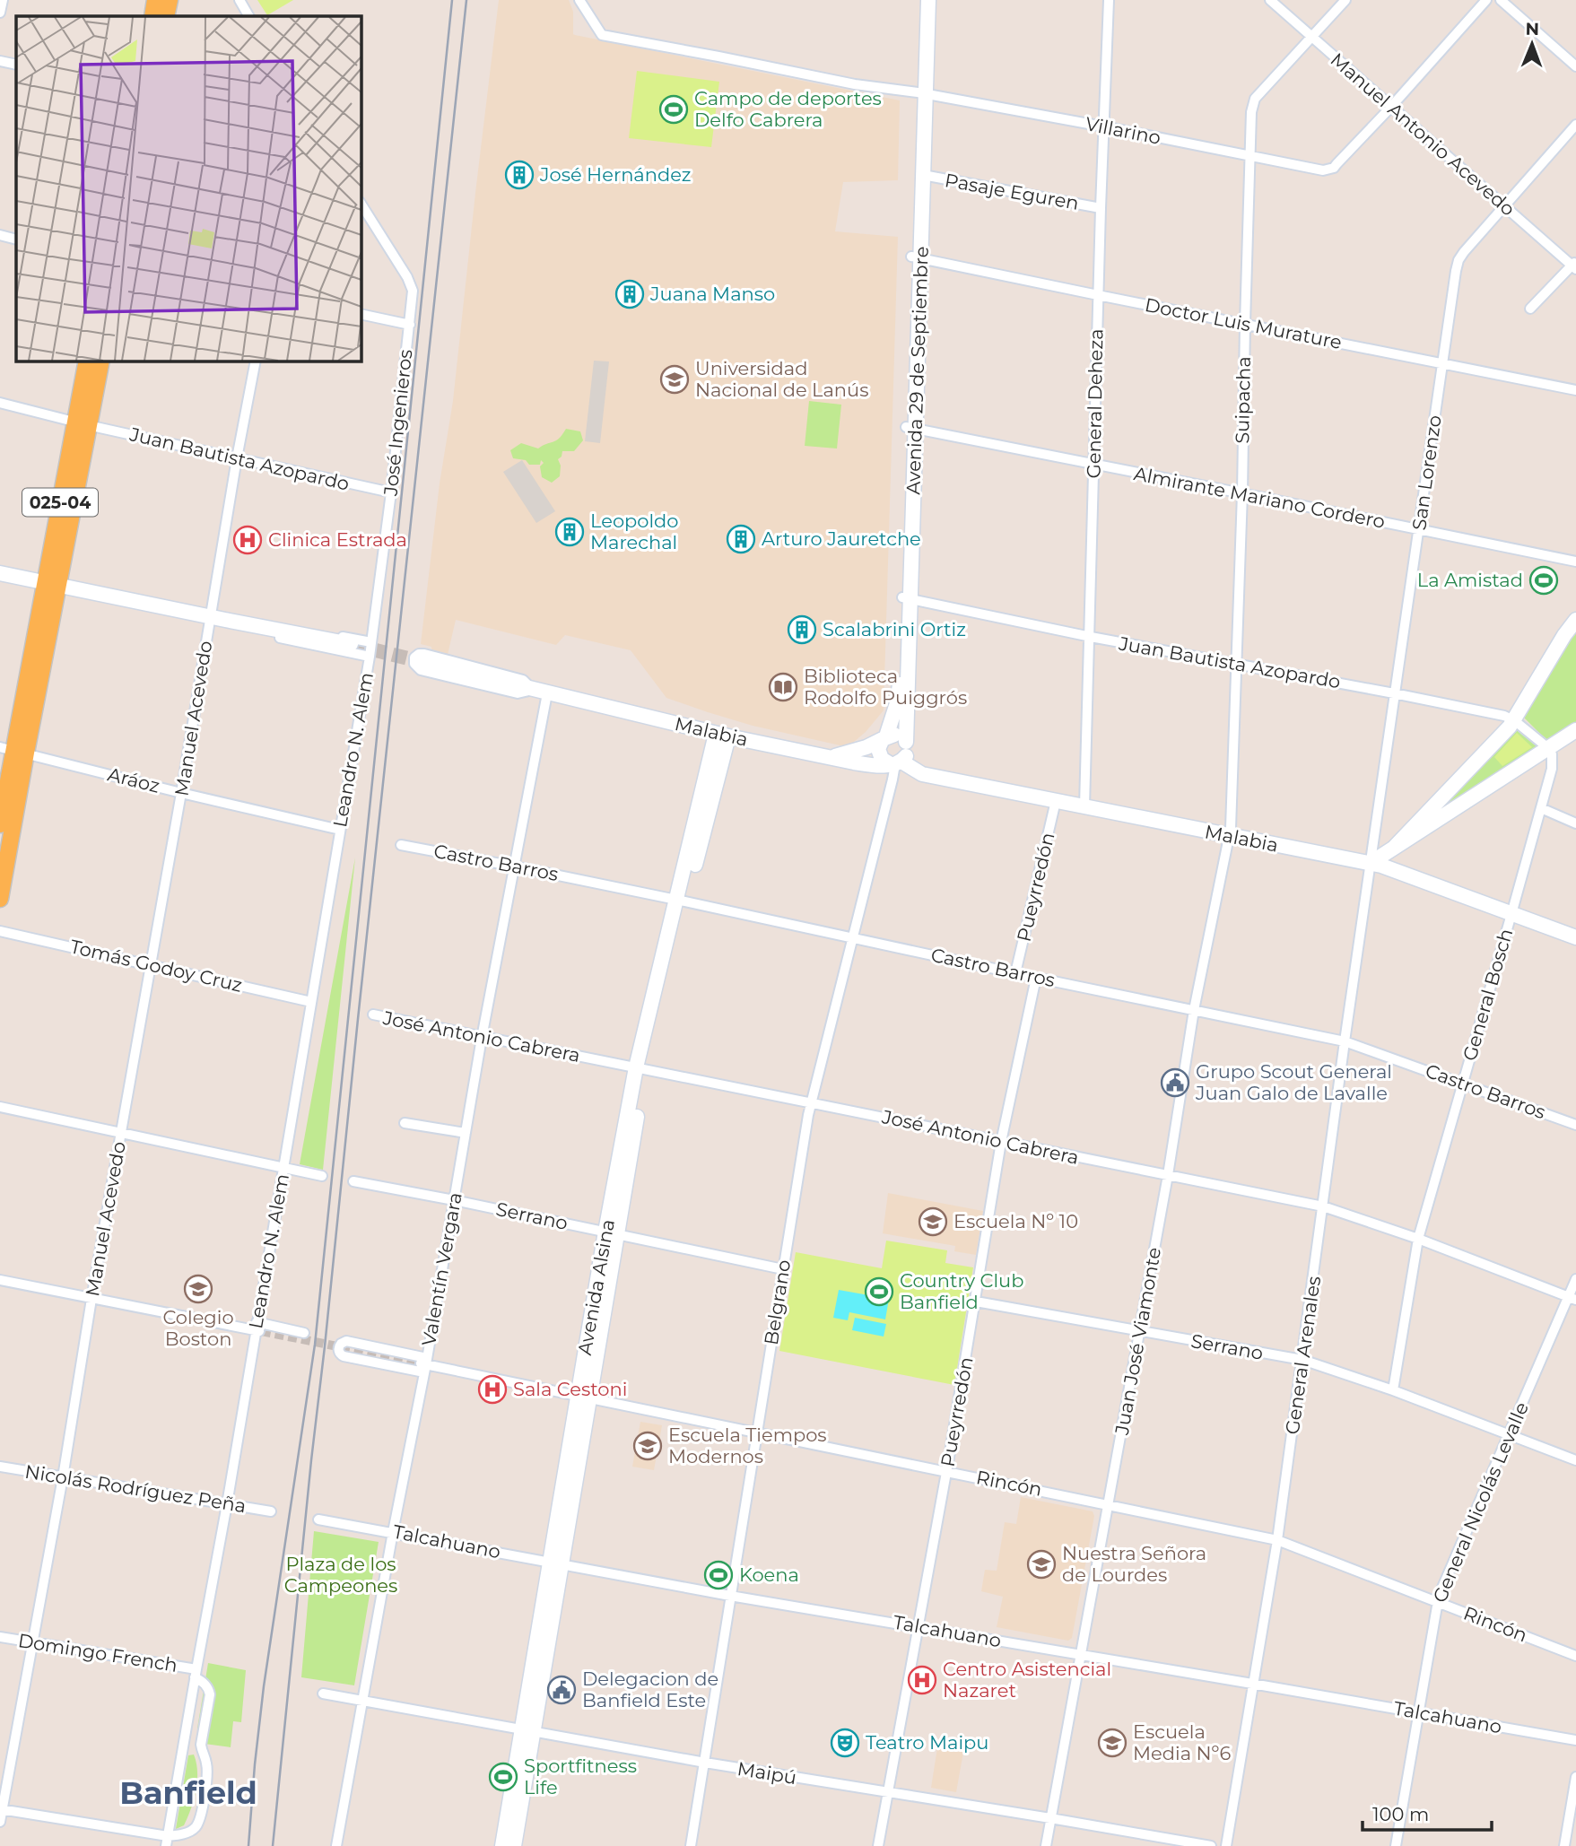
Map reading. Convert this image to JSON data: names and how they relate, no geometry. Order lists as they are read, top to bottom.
{
  "streets": {
    "main road": [
      "Avenida 29 de Septiembre",
      "025-04",
      "Malabia",
      "Avenida Alsina"
    ],
    "street": [
      "Villarino",
      "Manuel Antonio Acevedo",
      "Pasaje Eguren",
      "Doctor Luis Murature",
      "Suipacha",
      "General Deheza",
      "José Ingenieros",
      "Juan Bautista Azopardo",
      "San Lorenzo",
      "Almirante Mariano Cordero",
      "Manuel Acevedo",
      "Leandro N. Alem",
      "Aráoz",
      "Castro Barros",
      "Pueyrredón",
      "Tomás Godoy Cruz",
      "General Bosch",
      "José Antonio Cabrera",
      "Serrano",
      "Valentín Vergara",
      "Belgrano",
      "Juan José Viamonte",
      "General Arenales",
      "Rincón",
      "Nicolás Rodríguez Peña",
      "General Nicolás Levalle",
      "Talcahuano",
      "Domingo French",
      "Maipú"
    ]
  },
  "crossings": [
    ["Villarino", "Manuel Antonio Acevedo"],
    ["Villarino", "Avenida 29 de Septiembre"],
    ["Villarino", "Suipacha"],
    ["Villarino", "General Deheza"],
    ["Manuel Antonio Acevedo", "Suipacha"],
    ["Manuel Antonio Acevedo", "San Lorenzo"],
    ["Pasaje Eguren", "Avenida 29 de Septiembre"],
    ["Pasaje Eguren", "General Deheza"],
    ["Doctor Luis Murature", "Avenida 29 de Septiembre"],
    ["Doctor Luis Murature", "Suipacha"],
    ["Doctor Luis Murature", "General Deheza"],
    ["Doctor Luis Murature", "San Lorenzo"],
    ["Avenida 29 de Septiembre", "Juan Bautista Azopardo"],
    ["Avenida 29 de Septiembre", "Almirante Mariano Cordero"],
    ["Avenida 29 de Septiembre", "Malabia"],
    ["Avenida 29 de Septiembre", "Belgrano"],
    ["Suipacha", "Juan Bautista Azopardo"],
    ["Suipacha", "Almirante Mariano Cordero"],
    ["Suipacha", "Malabia"],
    ["Suipacha", "Juan José Viamonte"],
    ["General Deheza", "Juan Bautista Azopardo"],
    ["General Deheza", "Almirante Mariano Cordero"],
    ["General Deheza", "Malabia"],
    ["José Ingenieros", "Juan Bautista Azopardo"],
    ["José Ingenieros", "Leandro N. Alem"],
    ["Juan Bautista Azopardo", "San Lorenzo"],
    ["Juan Bautista Azopardo", "025-04"],
    ["Juan Bautista Azopardo", "Manuel Acevedo"],
    ["Juan Bautista Azopardo", "General Bosch"],
    ["San Lorenzo", "Almirante Mariano Cordero"],
    ["San Lorenzo", "Malabia"],
    ["San Lorenzo", "General Arenales"],
    ["Manuel Acevedo", "Aráoz"],
    ["Manuel Acevedo", "Tomás Godoy Cruz"],
    ["Manuel Acevedo", "Nicolás Rodríguez Peña"],
    ["Manuel Acevedo", "Domingo French"],
    ["Malabia", "Pueyrredón"],
    ["Malabia", "General Bosch"],
    ["Malabia", "Valentín Vergara"],
    ["Malabia", "Avenida Alsina"],
    ["Malabia", "Belgrano"],
    ["Malabia", "Juan José Viamonte"],
    ["Malabia", "General Arenales"],
    ["Leandro N. Alem", "Aráoz"],
    ["Leandro N. Alem", "Tomás Godoy Cruz"],
    ["Leandro N. Alem", "Nicolás Rodríguez Peña"],
    ["Leandro N. Alem", "Domingo French"],
    ["Castro Barros", "Pueyrredón"],
    ["Castro Barros", "General Bosch"],
    ["Castro Barros", "Valentín Vergara"],
    ["Castro Barros", "Avenida Alsina"],
    ["Castro Barros", "Belgrano"],
    ["Castro Barros", "Juan José Viamonte"],
    ["Castro Barros", "General Arenales"],
    ["Pueyrredón", "José Antonio Cabrera"],
    ["Pueyrredón", "Serrano"],
    ["Pueyrredón", "Rincón"],
    ["Pueyrredón", "Talcahuano"],
    ["Pueyrredón", "Maipú"],
    ["General Bosch", "José Antonio Cabrera"],
    ["General Bosch", "Serrano"],
    ["José Antonio Cabrera", "Valentín Vergara"],
    ["José Antonio Cabrera", "Avenida Alsina"],
    ["José Antonio Cabrera", "Belgrano"],
    ["José Antonio Cabrera", "Juan José Viamonte"],
    ["José Antonio Cabrera", "General Arenales"],
    ["José Antonio Cabrera", "General Nicolás Levalle"],
    ["Serrano", "Valentín Vergara"],
    ["Serrano", "Avenida Alsina"],
    ["Serrano", "Belgrano"],
    ["Serrano", "Juan José Viamonte"],
    ["Serrano", "General Arenales"],
    ["Serrano", "General Nicolás Levalle"],
    ["Valentín Vergara", "Rincón"],
    ["Valentín Vergara", "Talcahuano"],
    ["Valentín Vergara", "Maipú"],
    ["Avenida Alsina", "Rincón"],
    ["Avenida Alsina", "Talcahuano"],
    ["Avenida Alsina", "Maipú"],
    ["Belgrano", "Rincón"],
    ["Belgrano", "Talcahuano"],
    ["Belgrano", "Maipú"],
    ["Juan José Viamonte", "Rincón"],
    ["Juan José Viamonte", "Talcahuano"],
    ["Juan José Viamonte", "Maipú"],
    ["General Arenales", "Rincón"],
    ["General Arenales", "Talcahuano"],
    ["Rincón", "General Nicolás Levalle"],
    ["General Nicolás Levalle", "Talcahuano"]
  ],
  "districts": ["Banfield"],
  "parks": ["Plaza de los Campeones"],
  "places": {
    "sports": [
      "Campo de deportes Delfo Cabrera",
      "La Amistad",
      "Country Club Banfield",
      "Koena",
      "Sportfitness Life"
    ],
    "building": [
      "José Hernández",
      "Juana Manso",
      "Leopoldo Marechal",
      "Arturo Jauretche",
      "Scalabrini Ortiz"
    ],
    "school or university": [
      "Universidad Nacional de Lanús",
      "Escuela Nº 10",
      "Colegio Boston",
      "Escuela Tiempos Modernos",
      "Nuestra Señora de Lourdes",
      "Escuela Media Nº6"
    ],
    "hospital": ["Clinica Estrada", "Sala Cestoni", "Centro Asistencial Nazaret"],
    "library": ["Biblioteca Rodolfo Puiggrós"],
    "public building": ["Grupo Scout General Juan Galo de Lavalle", "Delegacion de Banfield Este"],
    "theatre": ["Teatro Maipu"]
  },
  "scale_bar": "100 m",
  "north": "top"
}
